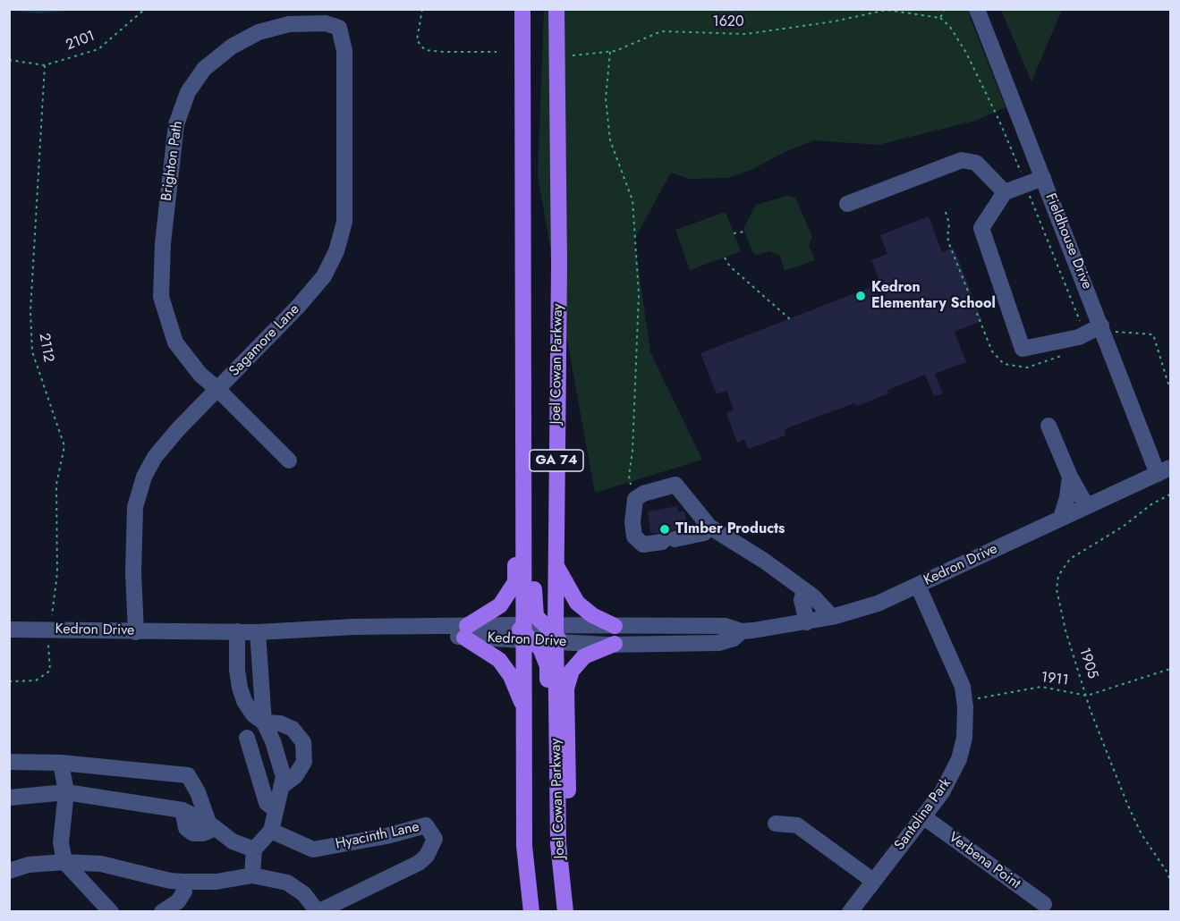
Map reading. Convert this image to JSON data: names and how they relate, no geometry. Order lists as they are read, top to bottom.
{
  "streets": {
    "main road": ["Joel Cowan Parkway", "GA 74"],
    "street": [
      "Brighton Path",
      "Fieldhouse Drive",
      "Sagamore Lane",
      "Kedron Drive",
      "Santolina Park",
      "Hyacinth Lane",
      "Verbena Point"
    ],
    "path": [
      "1620",
      "2101",
      "2112",
      "1905",
      "1911"
    ]
  },
  "crossings": [
    ["2101", "2112"],
    ["Brighton Path", "Sagamore Lane"],
    ["Fieldhouse Drive", "Kedron Drive"],
    ["Sagamore Lane", "Kedron Drive"],
    ["2112", "Kedron Drive"],
    ["Joel Cowan Parkway", "Kedron Drive"],
    ["GA 74", "Kedron Drive"],
    ["Kedron Drive", "Santolina Park"],
    ["1905", "1911"],
    ["1911", "Santolina Park"],
    ["Santolina Park", "Verbena Point"]
  ],
  "places": ["Kedron Elementary School", "TImber Products"]
}
